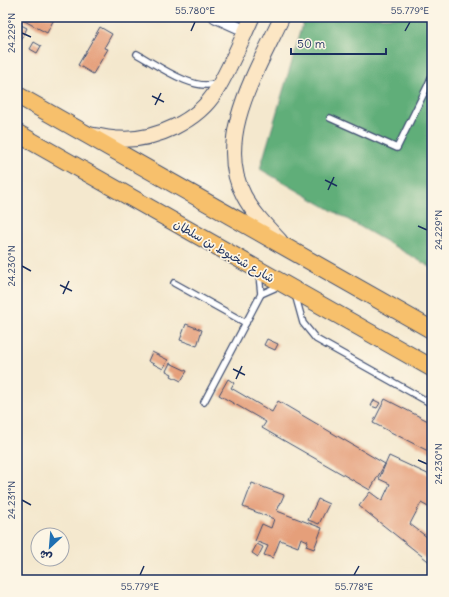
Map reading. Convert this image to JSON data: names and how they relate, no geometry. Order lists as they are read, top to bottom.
{
  "streets": {
    "main road": ["شارع شخبوط بن سلطان"]
  },
  "scale_bar": "50 m",
  "north": "bottom left",
  "coordinates": [
    "55.780°E",
    "55.779°E",
    "24.229°N",
    "24.230°N",
    "24.231°N",
    "55.778°E"
  ]
}
